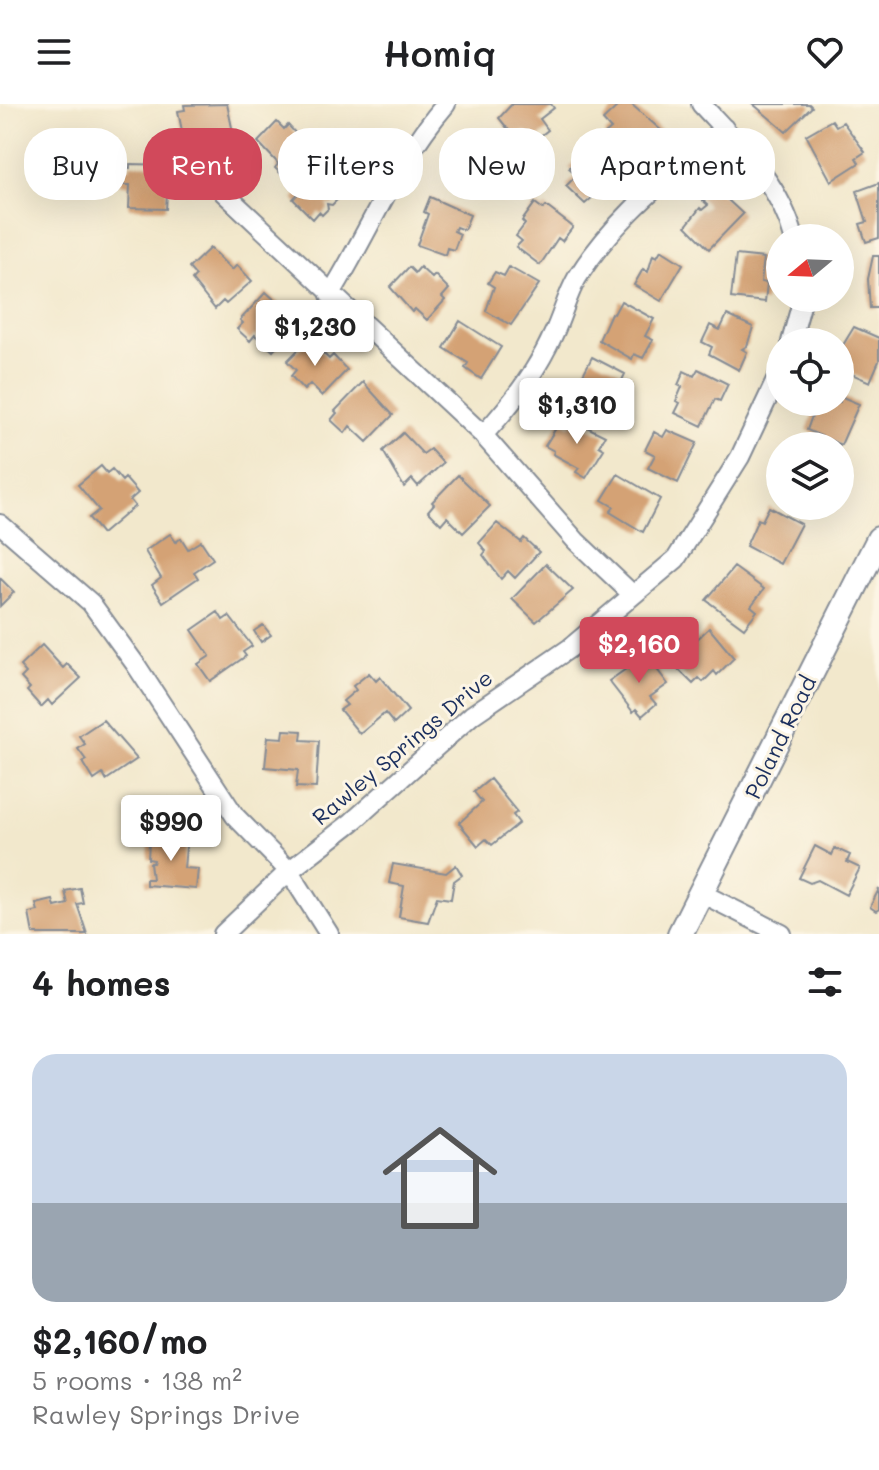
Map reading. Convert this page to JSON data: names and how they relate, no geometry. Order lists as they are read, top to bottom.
{
  "streets": {
    "street": ["Poland Road", "Rawley Springs Drive"]
  },
  "north": "left",
  "page": {
    "header": "Homiq",
    "chip": [
      "Buy",
      "Rent",
      "Filters",
      "New",
      "Apartment"
    ],
    "price": [
      "$1,230",
      "$1,310",
      "$2,160",
      "$990"
    ],
    "heading": "4 homes",
    "list": [
      {
        "name": "$2,160/mo",
        "note": "5 rooms · 138 m² · Rawley Springs Drive"
      }
    ]
  }
}
